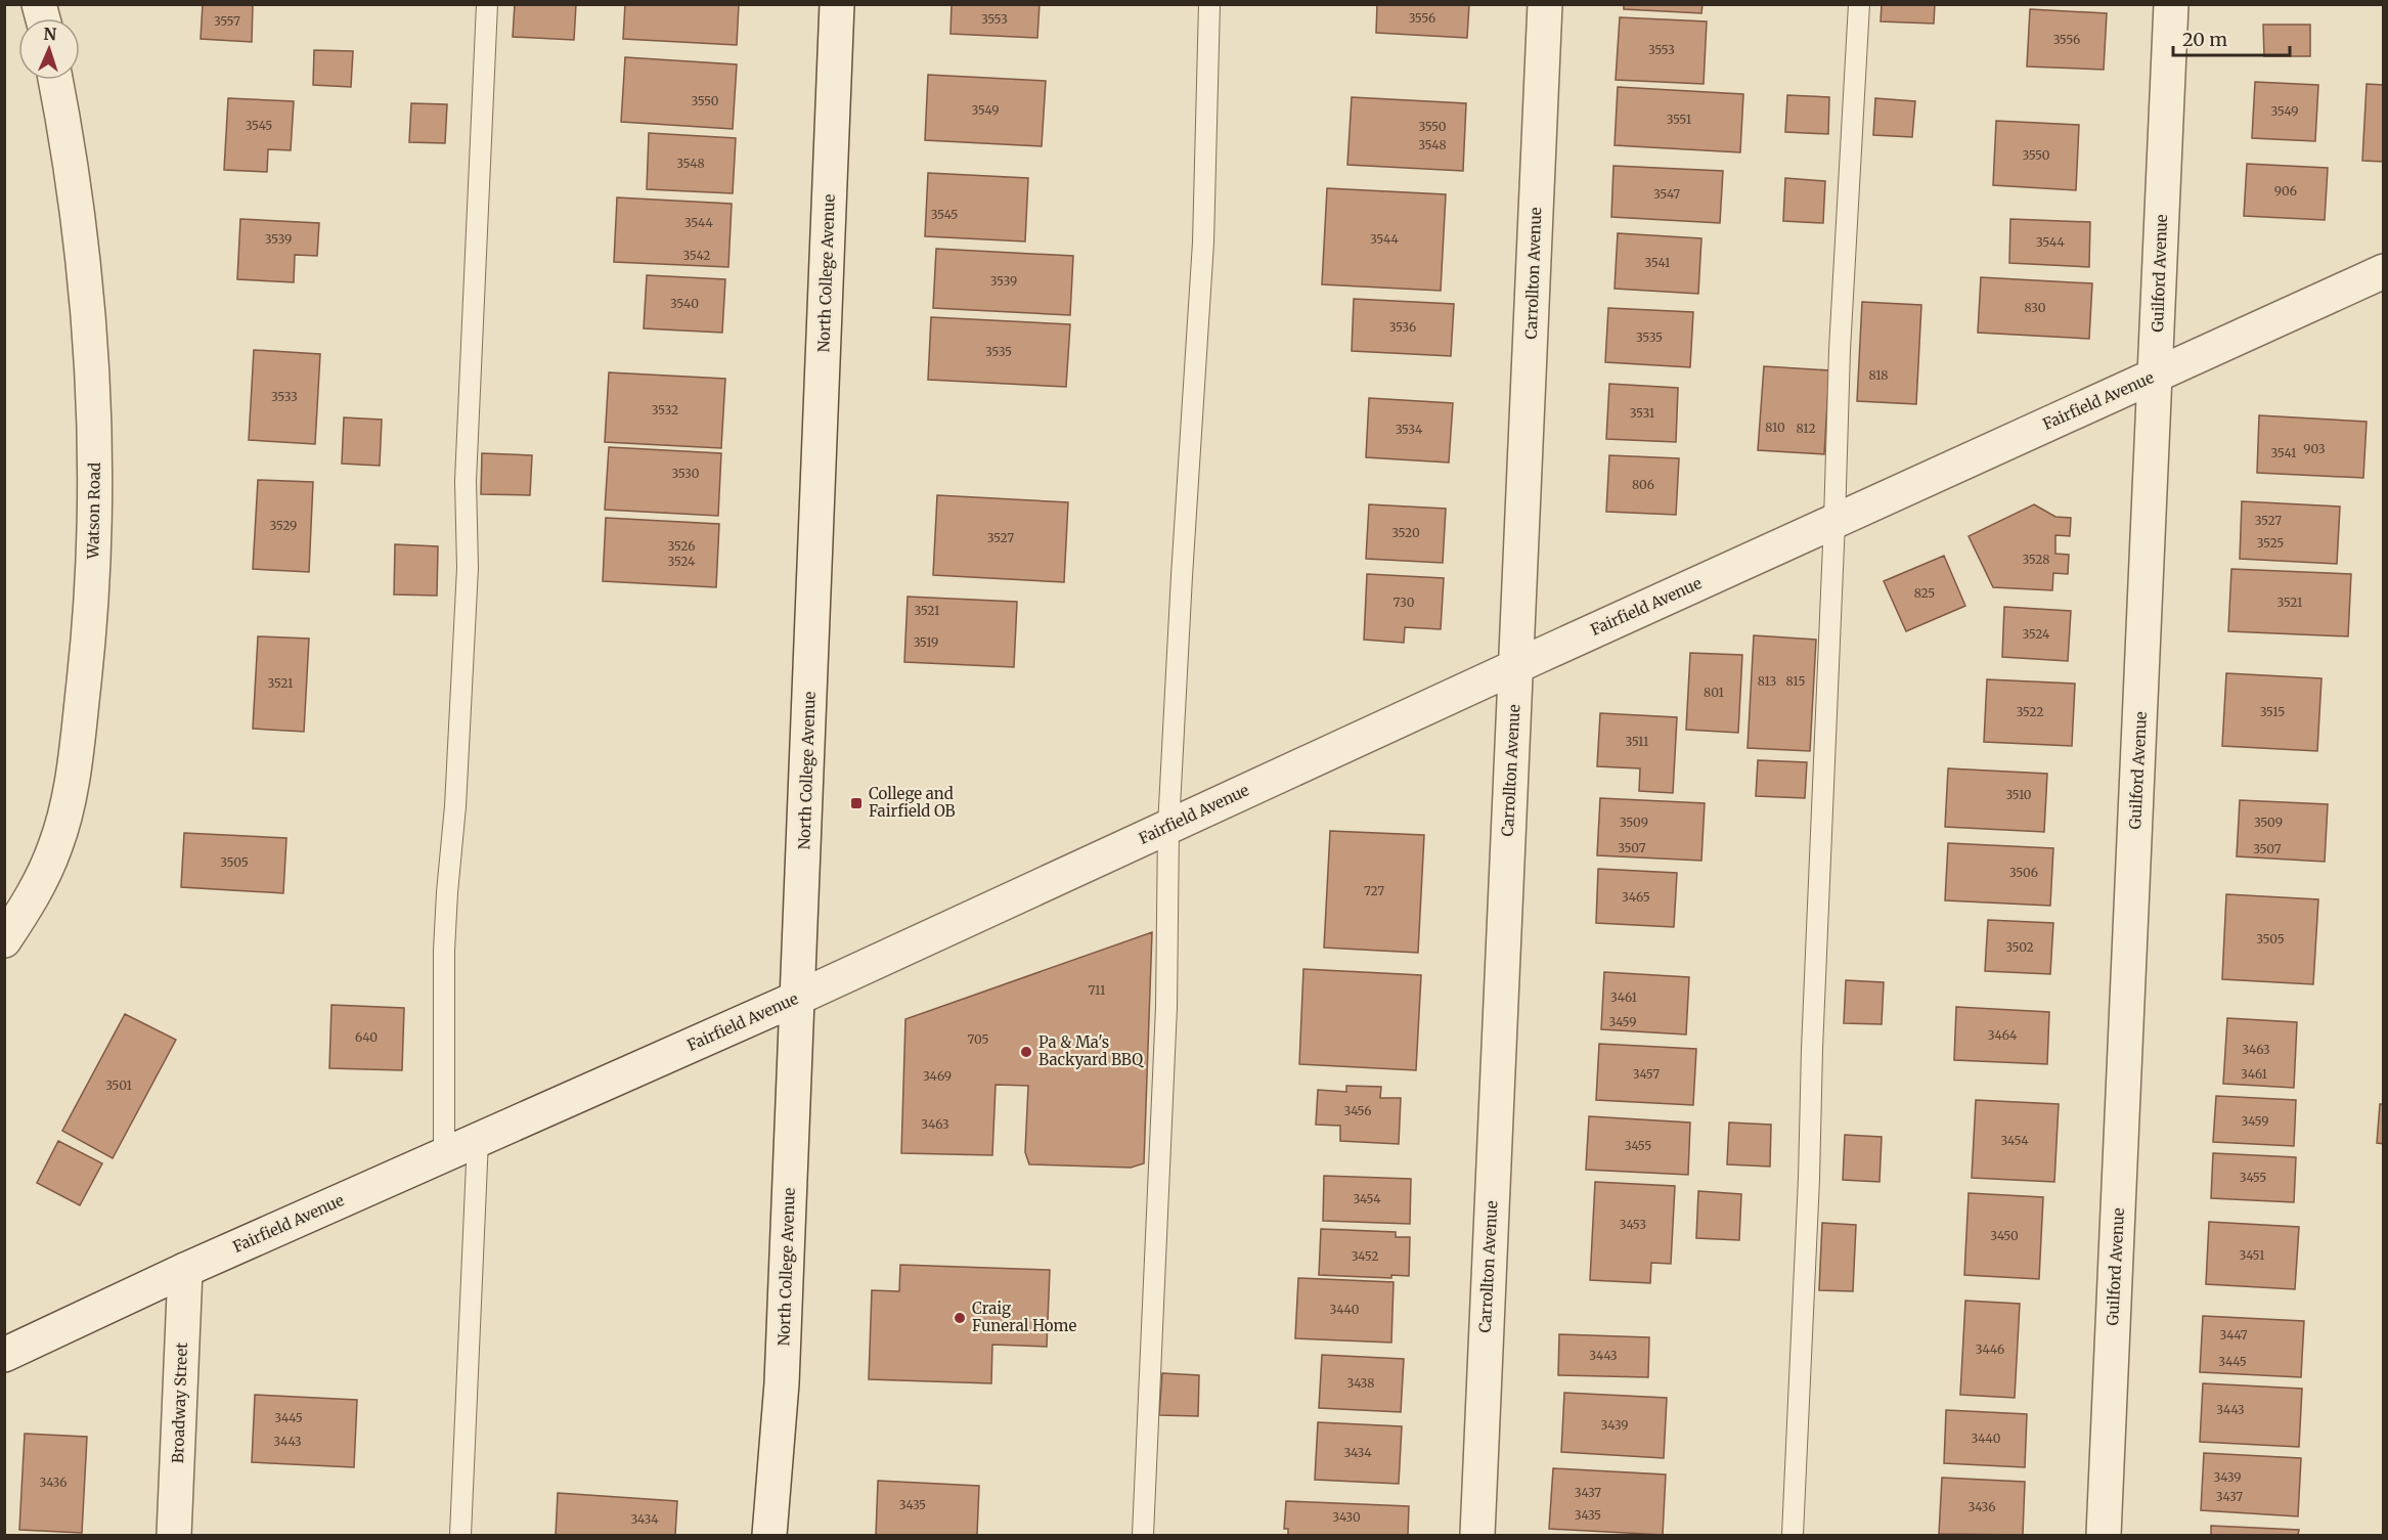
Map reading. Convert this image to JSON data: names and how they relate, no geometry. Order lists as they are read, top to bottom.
{
  "streets": {
    "street": [
      "North College Avenue",
      "Carrollton Avenue",
      "Guilford Avenue",
      "Fairfield Avenue",
      "Watson Road",
      "Broadway Street"
    ]
  },
  "crossings": [
    ["North College Avenue", "Fairfield Avenue"],
    ["Carrollton Avenue", "Fairfield Avenue"],
    ["Guilford Avenue", "Fairfield Avenue"],
    ["Fairfield Avenue", "Broadway Street"]
  ],
  "places": {
    "transit": ["College and Fairfield OB"],
    "other": ["Pa & Ma's Backyard BBQ", "Craig Funeral Home"]
  },
  "house_numbers": [
    "3556",
    "3553",
    "3557",
    "3556",
    "3553",
    "3550",
    "3549",
    "3549",
    "3551",
    "3545",
    "3550",
    "3548",
    "3550",
    "3548",
    "906",
    "3547",
    "3545",
    "3544",
    "3539",
    "3544",
    "3544",
    "3542",
    "3541",
    "3539",
    "3540",
    "830",
    "3536",
    "3535",
    "3535",
    "818",
    "3533",
    "3532",
    "3531",
    "810",
    "812",
    "3534",
    "903",
    "3541",
    "3530",
    "806",
    "3527",
    "3529",
    "3520",
    "3527",
    "3525",
    "3526",
    "3528",
    "3524",
    "825",
    "730",
    "3521",
    "3521",
    "3524",
    "3519",
    "813",
    "815",
    "3521",
    "801",
    "3522",
    "3515",
    "3511",
    "3510",
    "3509",
    "3509",
    "3507",
    "3507",
    "3505",
    "3506",
    "727",
    "3465",
    "3505",
    "3502",
    "711",
    "3461",
    "3459",
    "3464",
    "640",
    "705",
    "3463",
    "3457",
    "3461",
    "3469",
    "3501",
    "3456",
    "3459",
    "3463",
    "3454",
    "3455",
    "3455",
    "3454",
    "3453",
    "3450",
    "3451",
    "3452",
    "3440",
    "3447",
    "3446",
    "3443",
    "3445",
    "3438",
    "3443",
    "3445",
    "3439",
    "3440",
    "3443",
    "3434",
    "3439",
    "3436",
    "3437",
    "3437",
    "3435",
    "3436",
    "3435",
    "3430",
    "3434"
  ],
  "scale_bar": "20 m",
  "north": "top"
}
